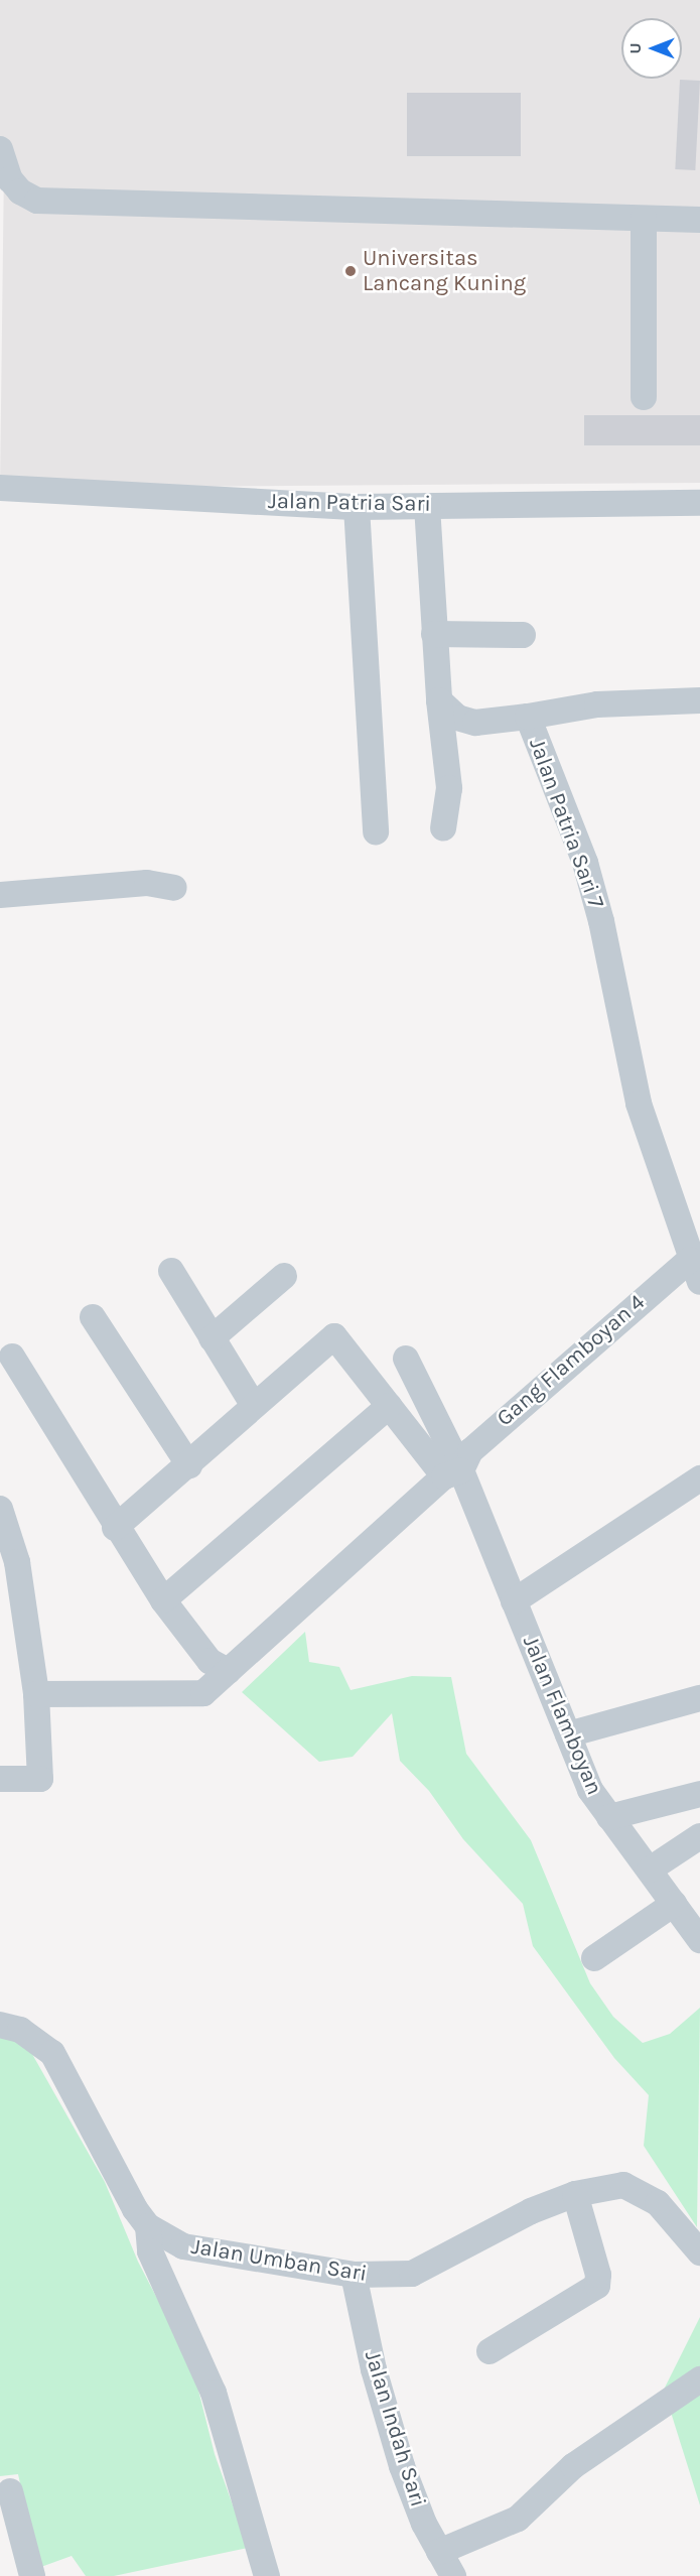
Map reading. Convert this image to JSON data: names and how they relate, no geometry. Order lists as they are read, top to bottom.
{
  "streets": {
    "street": [
      "Jalan Patria Sari",
      "Jalan Patria Sari 7",
      "Gang Flamboyan 4",
      "Jalan Flamboyan",
      "Jalan Umban Sari",
      "Jalan Indah Sari"
    ]
  },
  "crossings": [
    ["Jalan Patria Sari 7", "Gang Flamboyan 4"],
    ["Gang Flamboyan 4", "Jalan Flamboyan"],
    ["Jalan Umban Sari", "Jalan Indah Sari"]
  ],
  "places": ["Universitas Lancang Kuning"],
  "north": "left"
}
